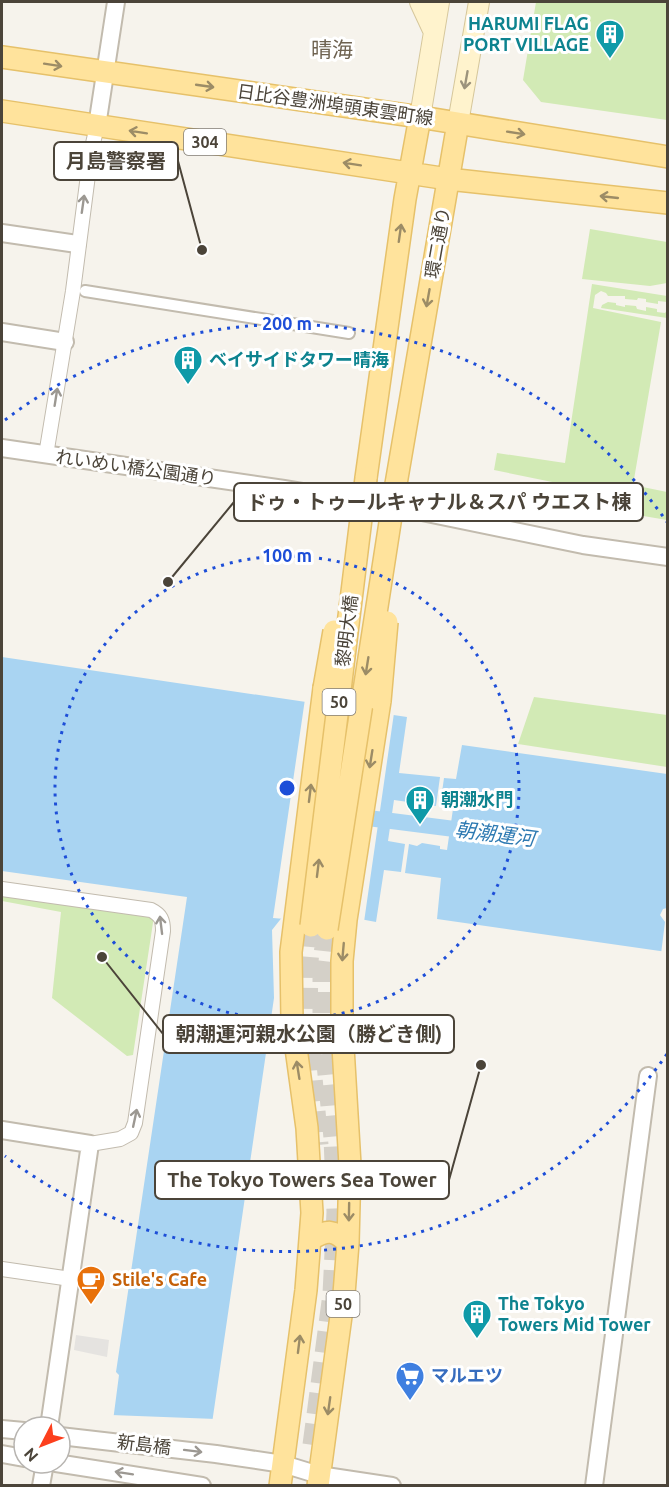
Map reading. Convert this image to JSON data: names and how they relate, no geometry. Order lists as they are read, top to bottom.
{
  "streets": {
    "main road": [
      "日比谷豊洲埠頭東雲町線",
      "304",
      "環二通り",
      "黎明大橋",
      "50"
    ],
    "street": ["れいめい橋公園通り", "新島橋"]
  },
  "crossings": [
    ["日比谷豊洲埠頭東雲町線", "環二通り"],
    ["304", "環二通り"],
    ["環二通り", "黎明大橋"],
    ["環二通り", "50"],
    ["黎明大橋", "50"],
    ["50", "新島橋"]
  ],
  "districts": ["晴海"],
  "water": ["朝潮運河"],
  "places": {
    "building": [
      "HARUMI FLAG PORT VILLAGE",
      "ベイサイドタワー晴海",
      "朝潮水門",
      "The Tokyo Towers Mid Tower"
    ],
    "other": [
      "月島警察署",
      "ドゥ・トゥールキャナル＆スパ ウエスト棟",
      "朝潮運河親水公園（勝どき側)",
      "The Tokyo Towers Sea Tower"
    ],
    "cafe": ["Stile's Cafe"],
    "supermarket": ["マルエツ"]
  },
  "north": "bottom left",
  "rings": ["200 m", "100 m"]
}
